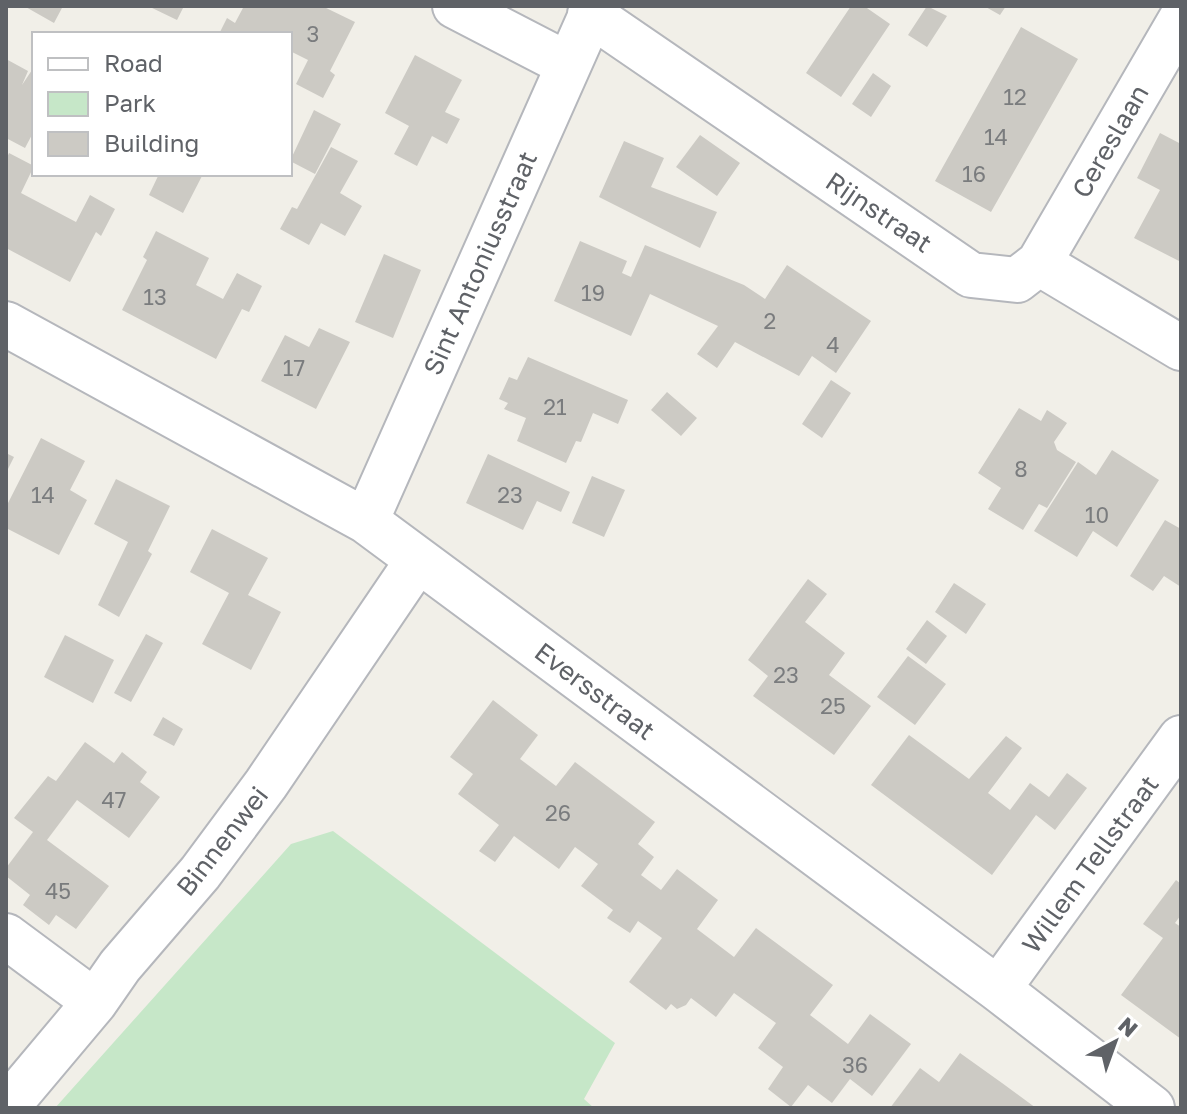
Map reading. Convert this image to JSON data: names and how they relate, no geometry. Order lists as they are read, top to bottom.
{
  "streets": {
    "street": [
      "Cereslaan",
      "Rijnstraat",
      "Sint Antoniusstraat",
      "Eversstraat",
      "Binnenwei",
      "Willem Tellstraat"
    ]
  },
  "crossings": [
    ["Cereslaan", "Rijnstraat"],
    ["Rijnstraat", "Sint Antoniusstraat"],
    ["Sint Antoniusstraat", "Eversstraat"],
    ["Eversstraat", "Binnenwei"],
    ["Eversstraat", "Willem Tellstraat"]
  ],
  "house_numbers": [
    "3",
    "12",
    "14",
    "16",
    "19",
    "13",
    "2",
    "4",
    "17",
    "21",
    "8",
    "14",
    "23",
    "10",
    "23",
    "25",
    "47",
    "26",
    "45",
    "36"
  ],
  "legend": ["Road", "Park", "Building"],
  "north": "top right"
}
